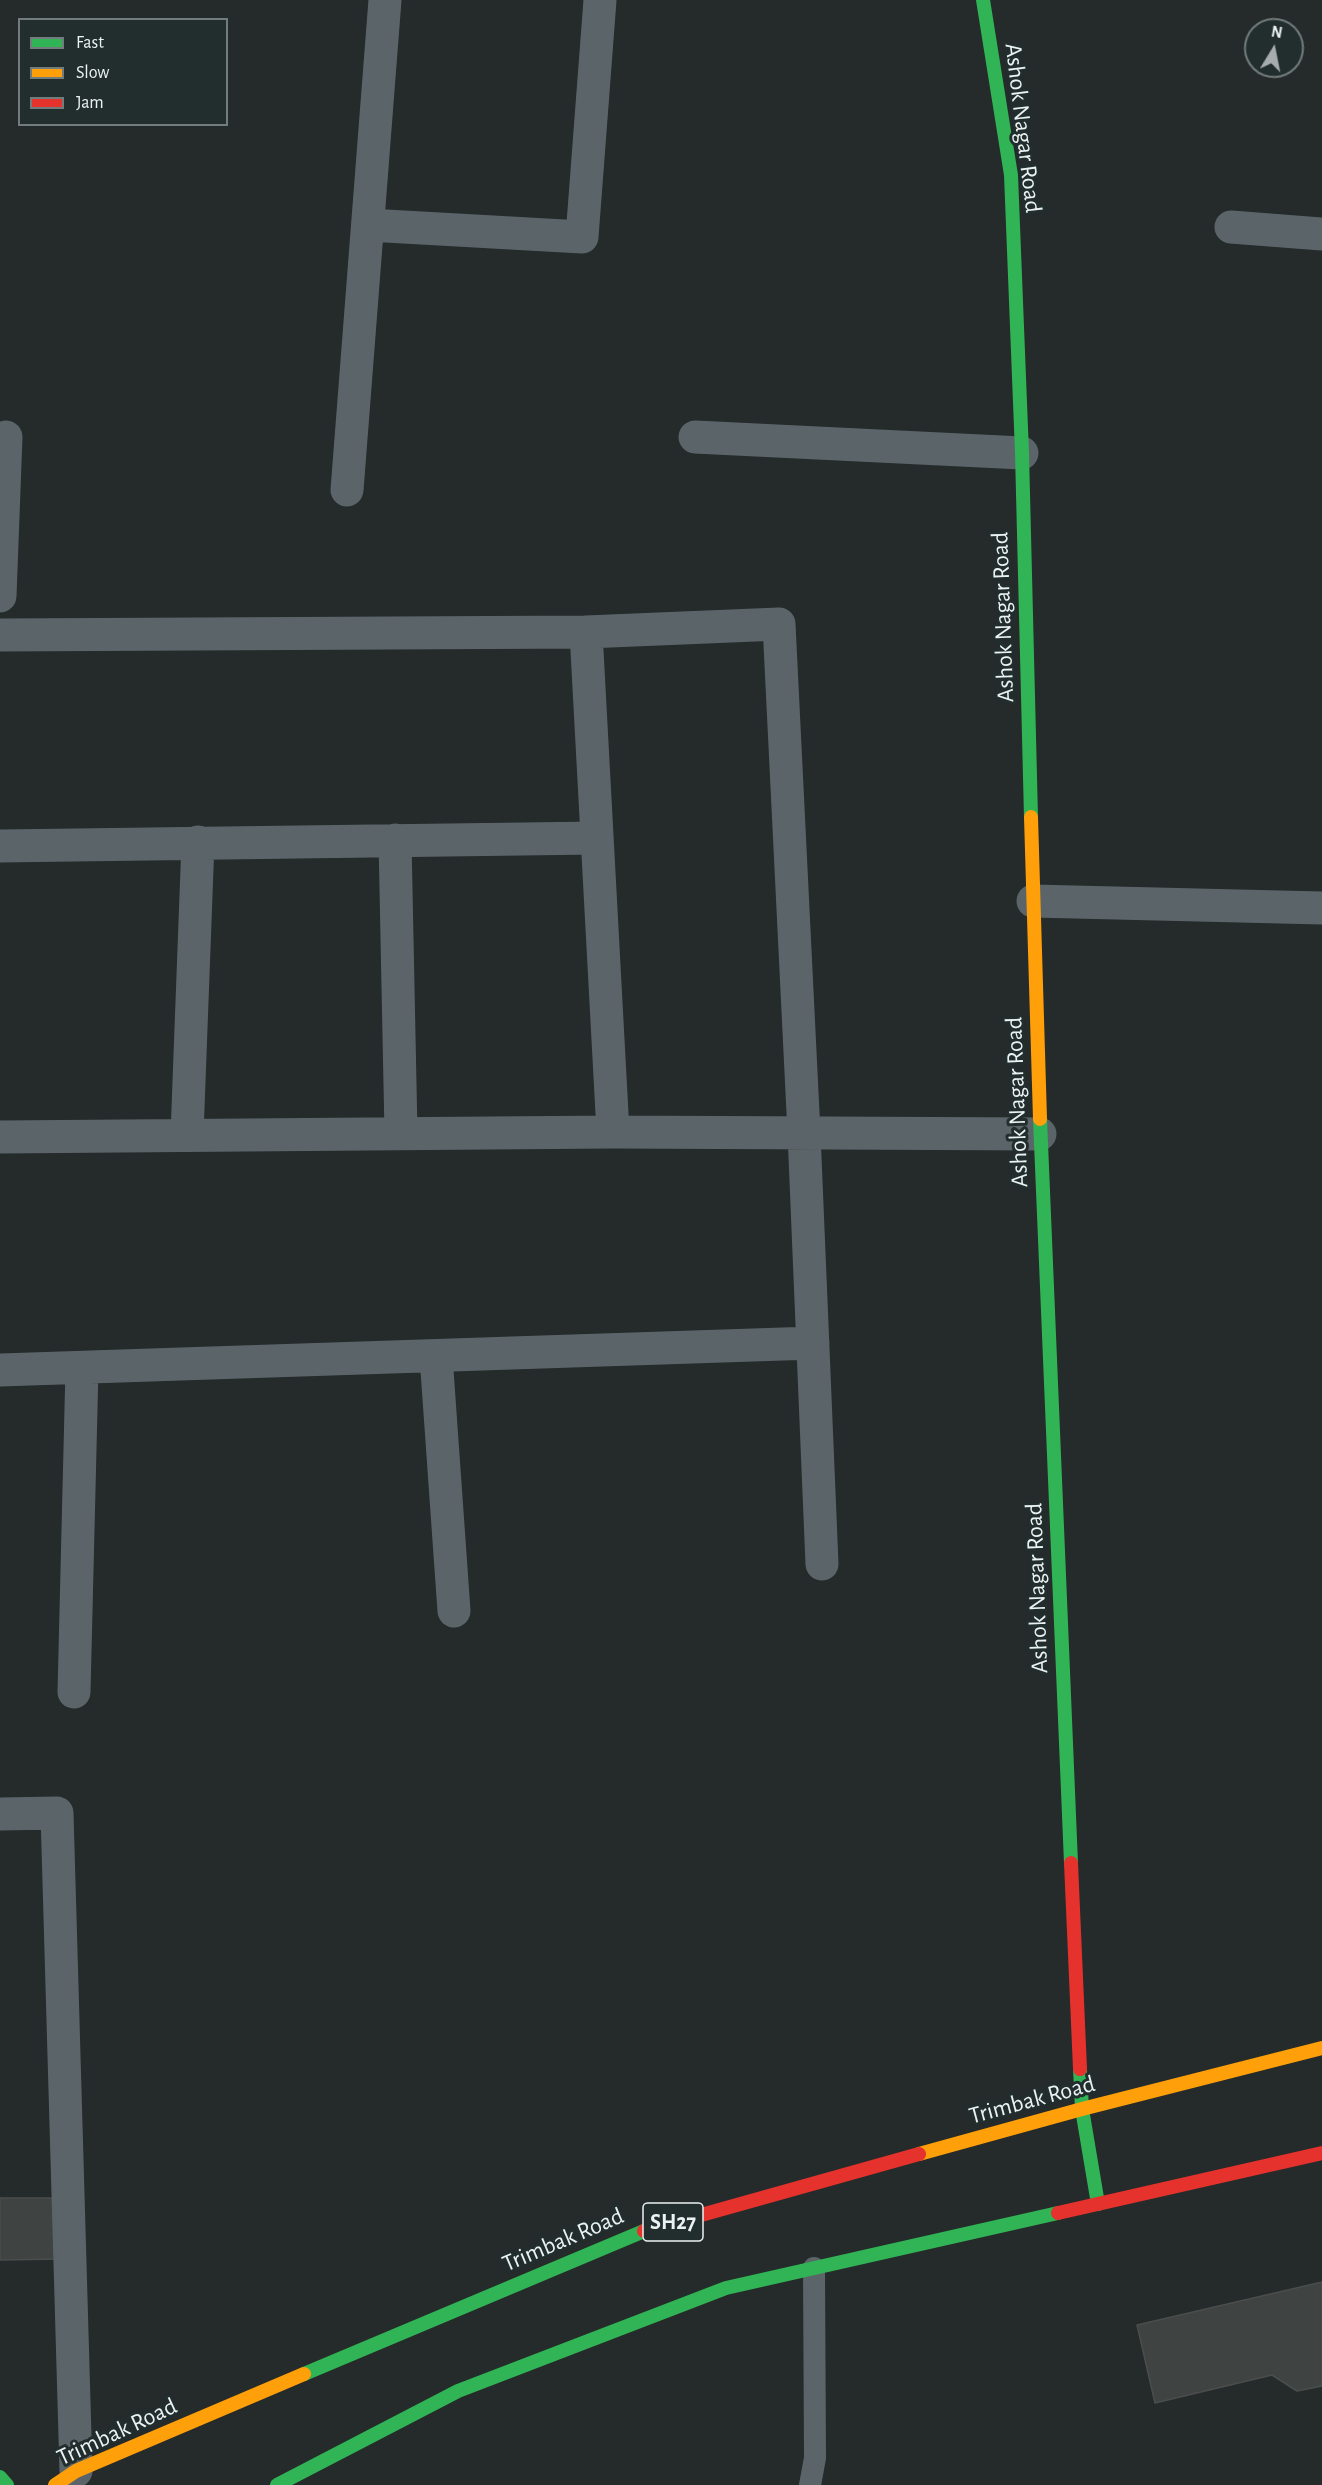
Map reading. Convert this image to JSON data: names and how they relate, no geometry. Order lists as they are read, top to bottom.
{
  "streets": {
    "main road": ["Ashok Nagar Road", "Trimbak Road", "SH27"]
  },
  "crossings": [
    ["Ashok Nagar Road", "Trimbak Road"]
  ],
  "legend": ["Fast", "Slow", "Jam"],
  "north": "top"
}
